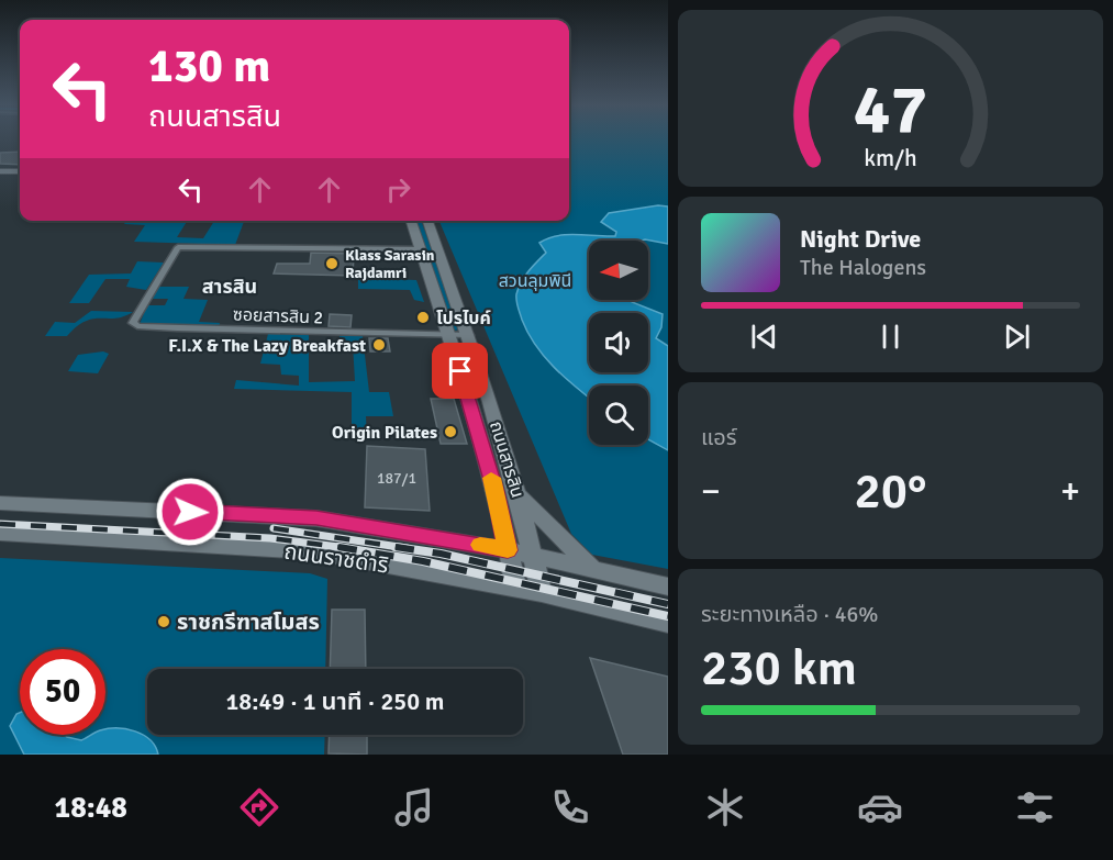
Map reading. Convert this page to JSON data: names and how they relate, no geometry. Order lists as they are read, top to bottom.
{
  "streets": {
    "street": ["ซอยสารสิน 2", "ถนนสารสิน", "ถนนราชดำริ"]
  },
  "crossings": [
    ["ซอยสารสิน 2", "ถนนสารสิน"],
    ["ถนนสารสิน", "ถนนราชดำริ"]
  ],
  "districts": ["สารสิน"],
  "parks": ["สวนลุมพินี"],
  "places": [
    "Klass Sarasin Rajdamri",
    "โปรไบค์",
    "F.I.X & The Lazy Breakfast",
    "Origin Pilates",
    "ราชกรีฑาสโมสร"
  ],
  "house_numbers": ["187/1"],
  "north": "left",
  "page": {
    "turn": ["130 m", "ถนนสารสิน"],
    "song": ["Night Drive", "The Halogens"],
    "tile": [
      "แอร์",
      ["ระยะทางเหลือ · 46%", "230 km"]
    ],
    "heat": ["−", "20°", "+"],
    "limit": "50",
    "trip": "18:49 · 1 นาที · 250 m",
    "tabs": "18:48",
    "gauge": ["47", "km/h"]
  }
}
